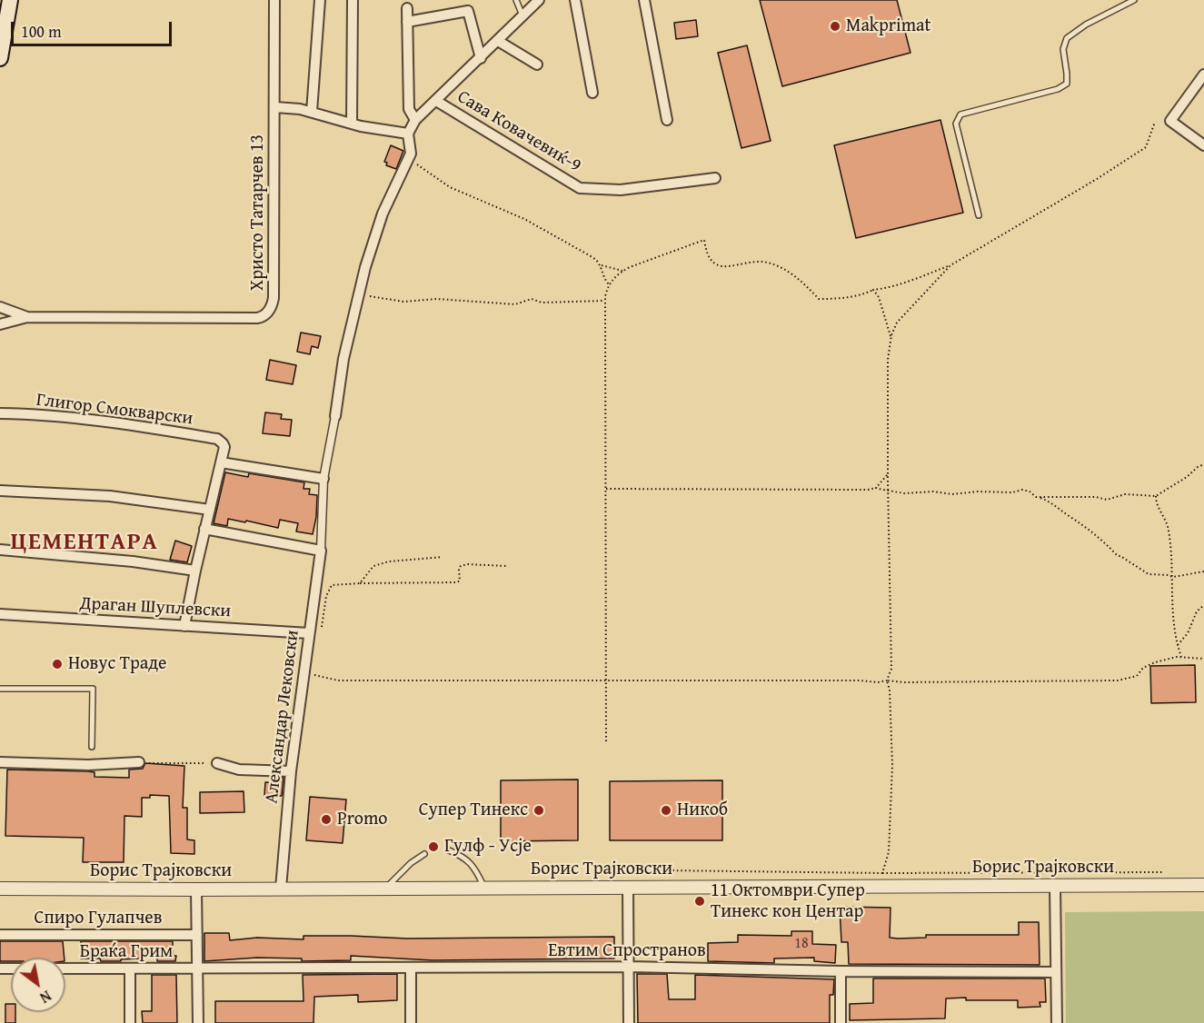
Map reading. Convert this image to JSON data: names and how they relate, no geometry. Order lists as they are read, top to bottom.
{
  "streets": {
    "street": [
      "Сава Ковачевиќ-9",
      "Христо Татарчев 13",
      "Глигор Смокварски",
      "Драган Шуплевски",
      "Александар Лековски",
      "Борис Трајковски",
      "Спиро Гулапчев",
      "Евтим Спространов",
      "Браќа Грим"
    ]
  },
  "crossings": [
    ["Драган Шуплевски", "Александар Лековски"],
    ["Александар Лековски", "Борис Трајковски"],
    ["Евтим Спространов", "Браќа Грим"]
  ],
  "districts": ["ЦЕМЕНТАРА"],
  "places": [
    "Makprimat",
    "Новус Траде",
    "Супер Тинекс",
    "Никоб",
    "Promo",
    "Гулф - Усје",
    "11 Октомври Супер Тинекс кон Центар"
  ],
  "house_numbers": ["18"],
  "scale_bar": "100 m",
  "north": "bottom right"
}
